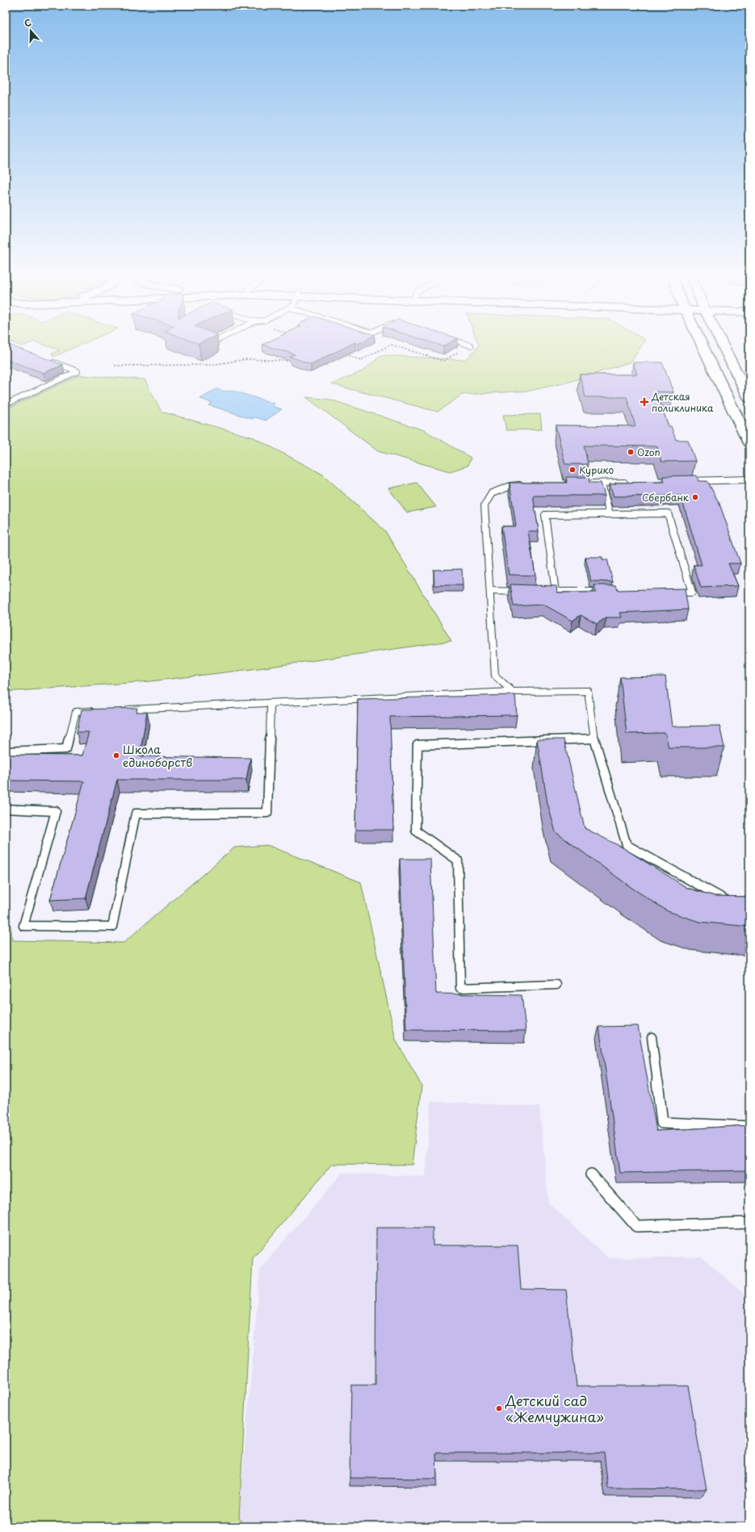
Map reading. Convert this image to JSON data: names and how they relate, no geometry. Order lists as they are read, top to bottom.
{
  "places": {
    "health": ["Детская поликлиника"],
    "other": [
      "Ozon",
      "Курико",
      "Сбербанк",
      "Школа единоборств",
      "Детский сад «Жемчужина»"
    ]
  },
  "north": "top"
}
